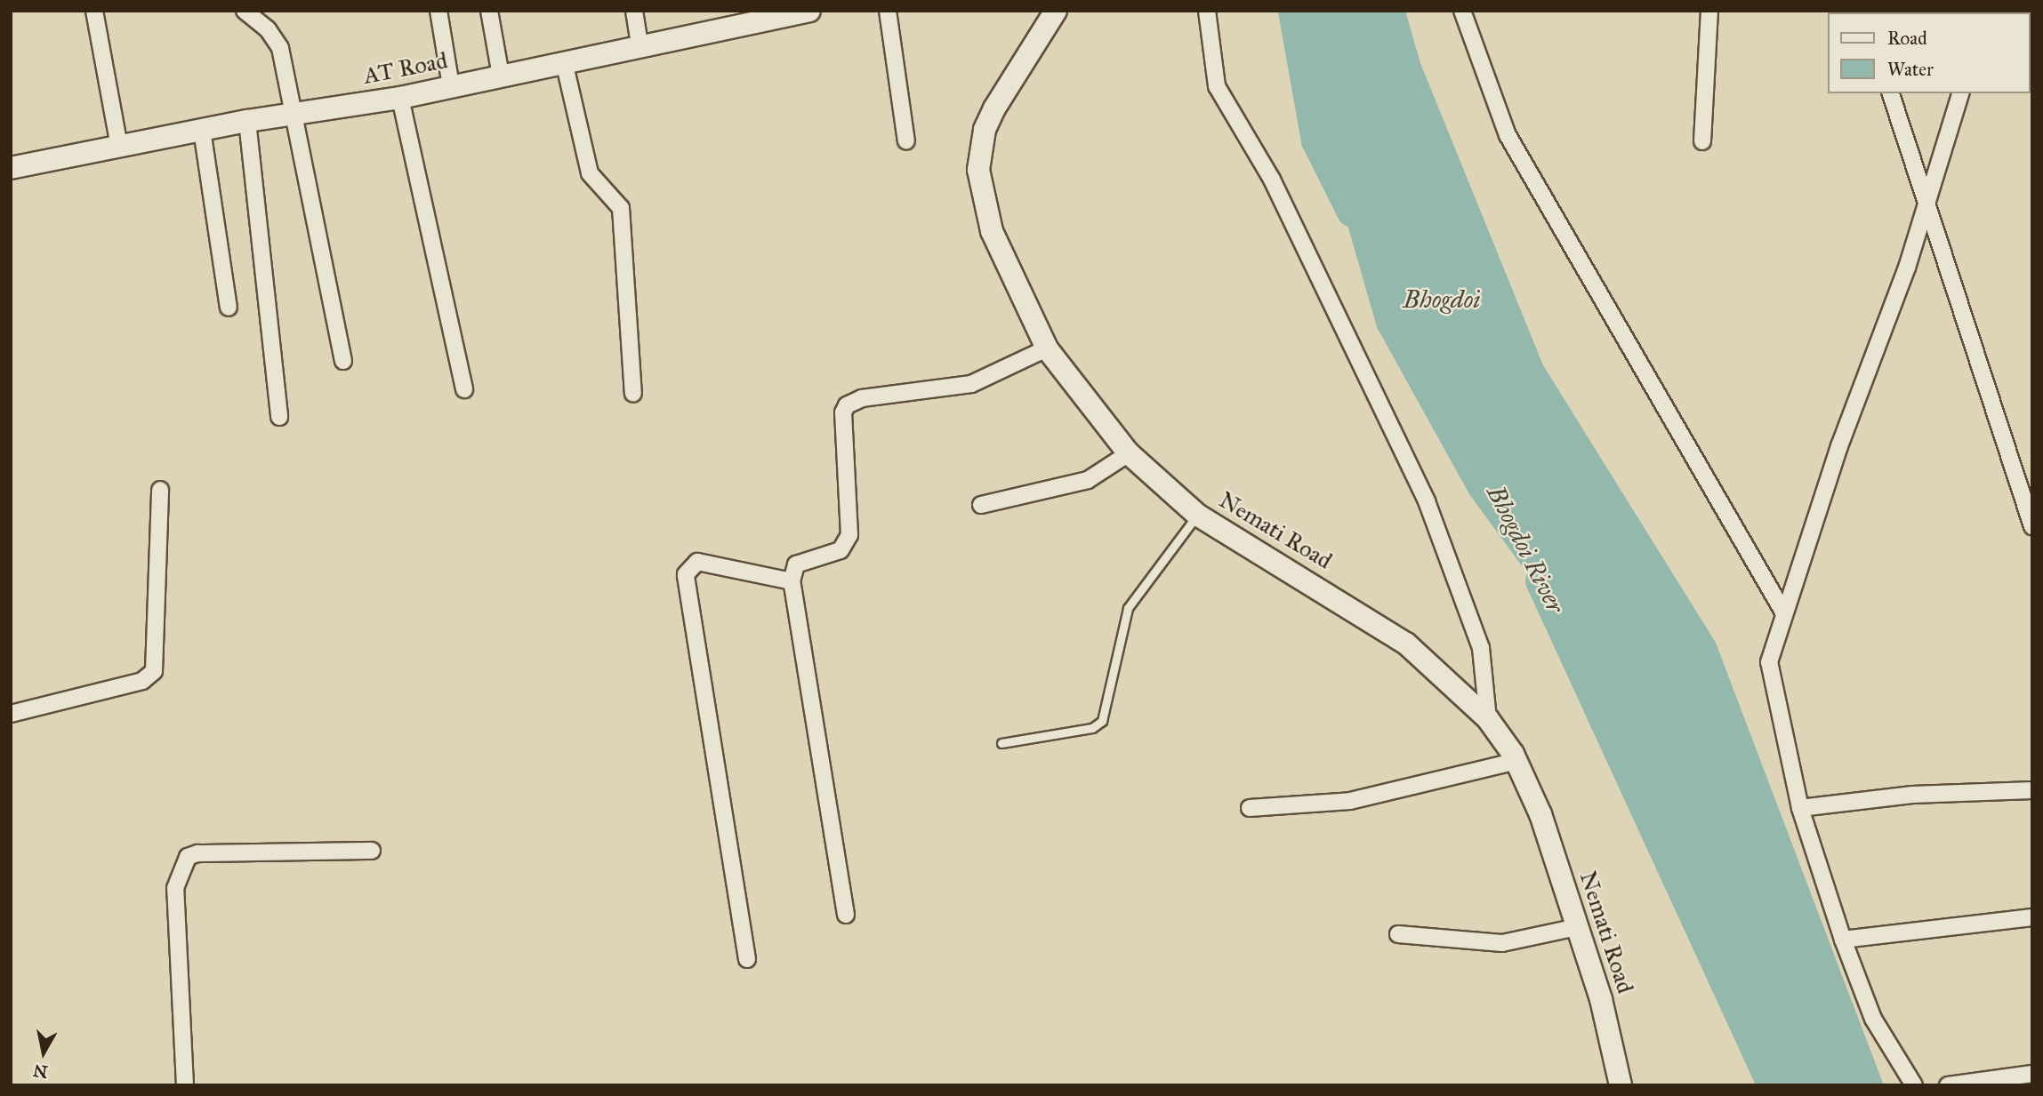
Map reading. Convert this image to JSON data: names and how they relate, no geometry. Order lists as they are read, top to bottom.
{
  "streets": {
    "street": ["AT Road", "Nemati Road"]
  },
  "water": ["Bhogdoi", "Bhogdoi River"],
  "legend": ["Road", "Water"],
  "north": "bottom"
}
